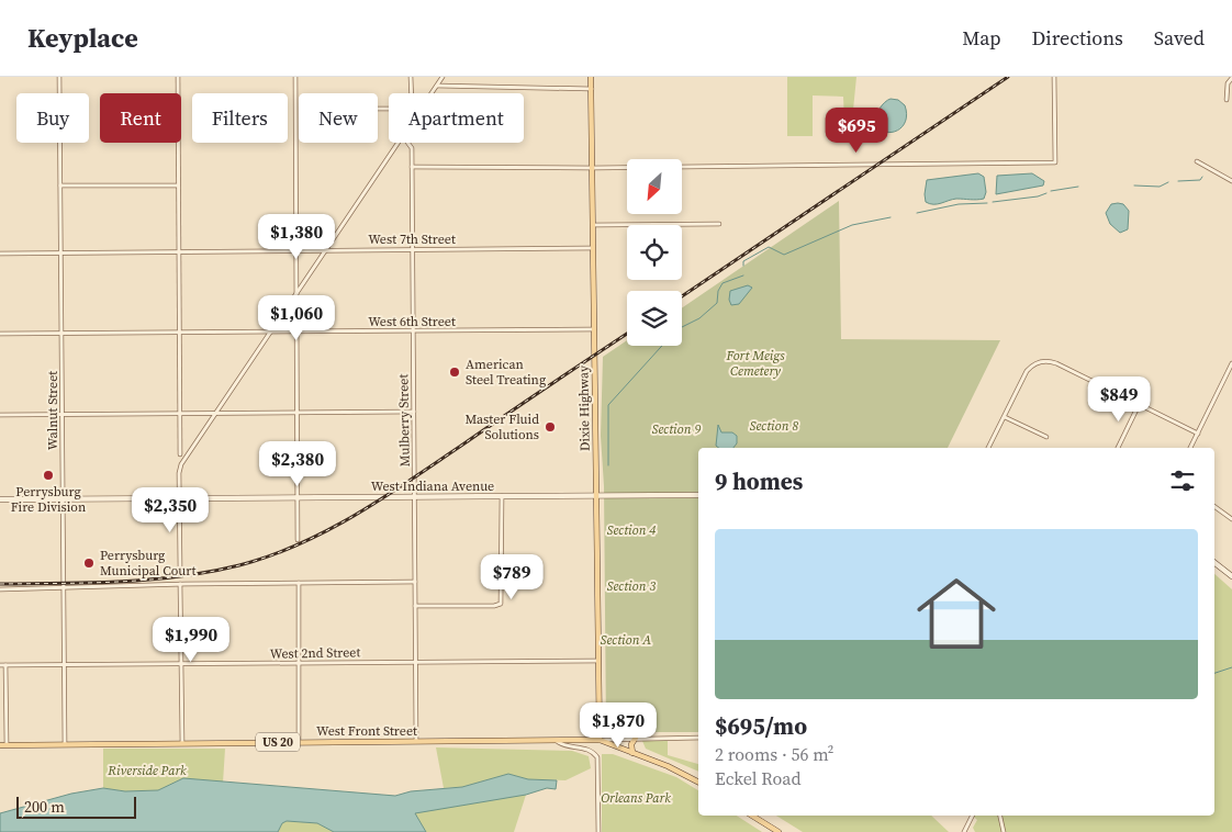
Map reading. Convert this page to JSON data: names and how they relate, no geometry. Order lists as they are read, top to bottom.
{
  "streets": {
    "main road": [
      "Dixie Highway",
      "West Indiana Avenue",
      "West Front Street",
      "US 20"
    ],
    "street": [
      "West 7th Street",
      "West 6th Street",
      "Walnut Street",
      "Mulberry Street",
      "West 2nd Street"
    ]
  },
  "crossings": [
    ["West 7th Street", "Dixie Highway"],
    ["West 7th Street", "Walnut Street"],
    ["West 7th Street", "Mulberry Street"],
    ["West 6th Street", "Dixie Highway"],
    ["West 6th Street", "Walnut Street"],
    ["West 6th Street", "Mulberry Street"],
    ["Dixie Highway", "West Indiana Avenue"],
    ["Dixie Highway", "West 2nd Street"],
    ["Dixie Highway", "West Front Street"],
    ["Dixie Highway", "US 20"],
    ["Walnut Street", "West Indiana Avenue"],
    ["Walnut Street", "West 2nd Street"],
    ["Walnut Street", "West Front Street"],
    ["Mulberry Street", "West Indiana Avenue"],
    ["Mulberry Street", "West 2nd Street"],
    ["Mulberry Street", "West Front Street"],
    ["West Front Street", "US 20"]
  ],
  "parks": [
    "Fort Meigs Cemetery",
    "Section 8",
    "Section 9",
    "Section 4",
    "Section 3",
    "Section A",
    "Riverside Park",
    "Orleans Park"
  ],
  "places": [
    "American Steel Treating",
    "Master Fluid Solutions",
    "Perrysburg Fire Division",
    "Perrysburg Municipal Court"
  ],
  "scale_bar": "200 m",
  "north": "bottom left",
  "page": {
    "header": "Keyplace",
    "nav": ["Map", "Directions", "Saved"],
    "chip": [
      "Buy",
      "Rent",
      "Filters",
      "New",
      "Apartment"
    ],
    "price": [
      "$695",
      "$1,380",
      "$1,060",
      "$849",
      "$2,380",
      "$2,350",
      "$789",
      "$1,990",
      "$1,870"
    ],
    "heading": "9 homes",
    "list": [
      {
        "name": "$695/mo",
        "note": "2 rooms · 56 m² · Eckel Road"
      }
    ],
    "scale": "200 m"
  }
}
